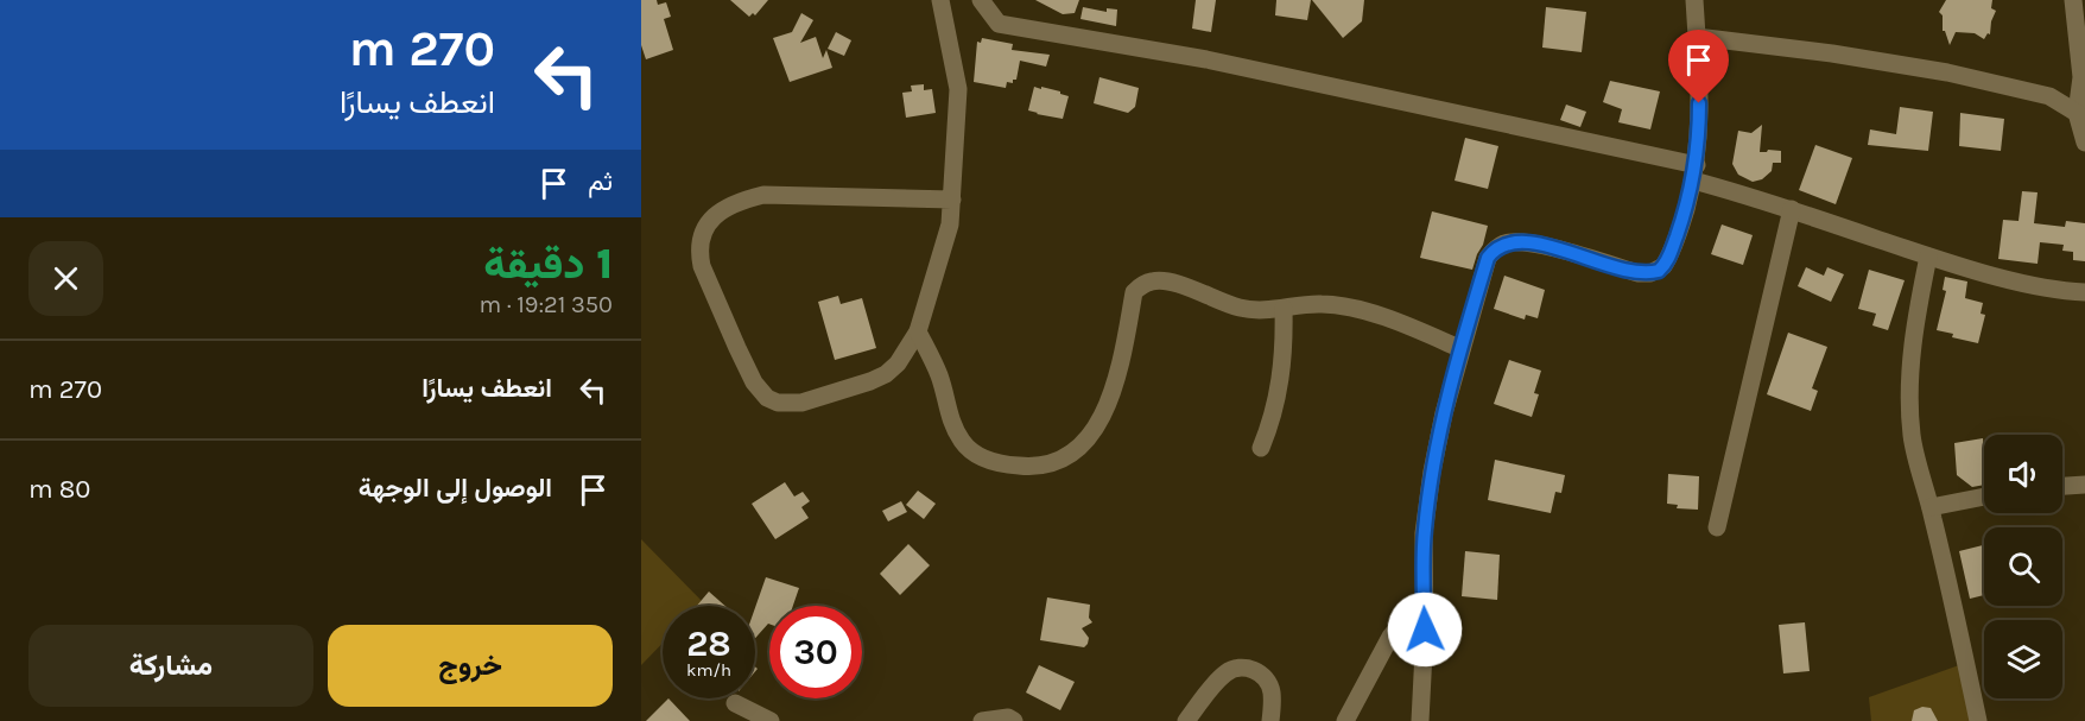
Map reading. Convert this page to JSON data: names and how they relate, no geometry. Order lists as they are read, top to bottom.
{
  "page": {
    "turn": ["270 m", "انعطف يسارًا"],
    "then": "ثم",
    "heading": ["1 دقيقة", "350 m · 19:21"],
    "list": [
      {
        "name": "انعطف يسارًا",
        "value": "270 m"
      },
      {
        "name": "الوصول إلى الوجهة",
        "value": "80 m"
      }
    ],
    "speed": "28 km/h",
    "limit": "30",
    "buttons": ["خروج", "مشاركة"]
  }
}
